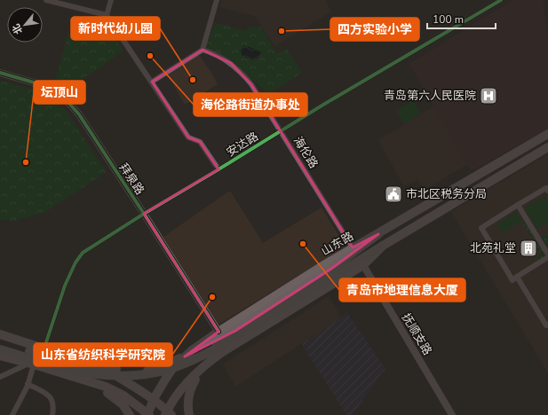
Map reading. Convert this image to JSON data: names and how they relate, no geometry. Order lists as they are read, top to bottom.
{
  "streets": {
    "main road": ["山东路"],
    "street": [
      "安达路",
      "海伦路",
      "拜泉路",
      "抚顺支路"
    ]
  },
  "crossings": [
    ["安达路", "海伦路"],
    ["安达路", "拜泉路"],
    ["海伦路", "山东路"],
    ["拜泉路", "山东路"]
  ],
  "places": {
    "other": [
      "四方实验小学",
      "海伦路街道办事处",
      "新时代幼儿园",
      "坛顶山",
      "青岛市地理信息大厦",
      "山东省纺织科学研究院"
    ],
    "hospital": ["青岛第六人民医院"],
    "public building": ["市北区税务分局"],
    "building": ["北苑礼堂"]
  },
  "scale_bar": "100 m",
  "north": "bottom left"
}
